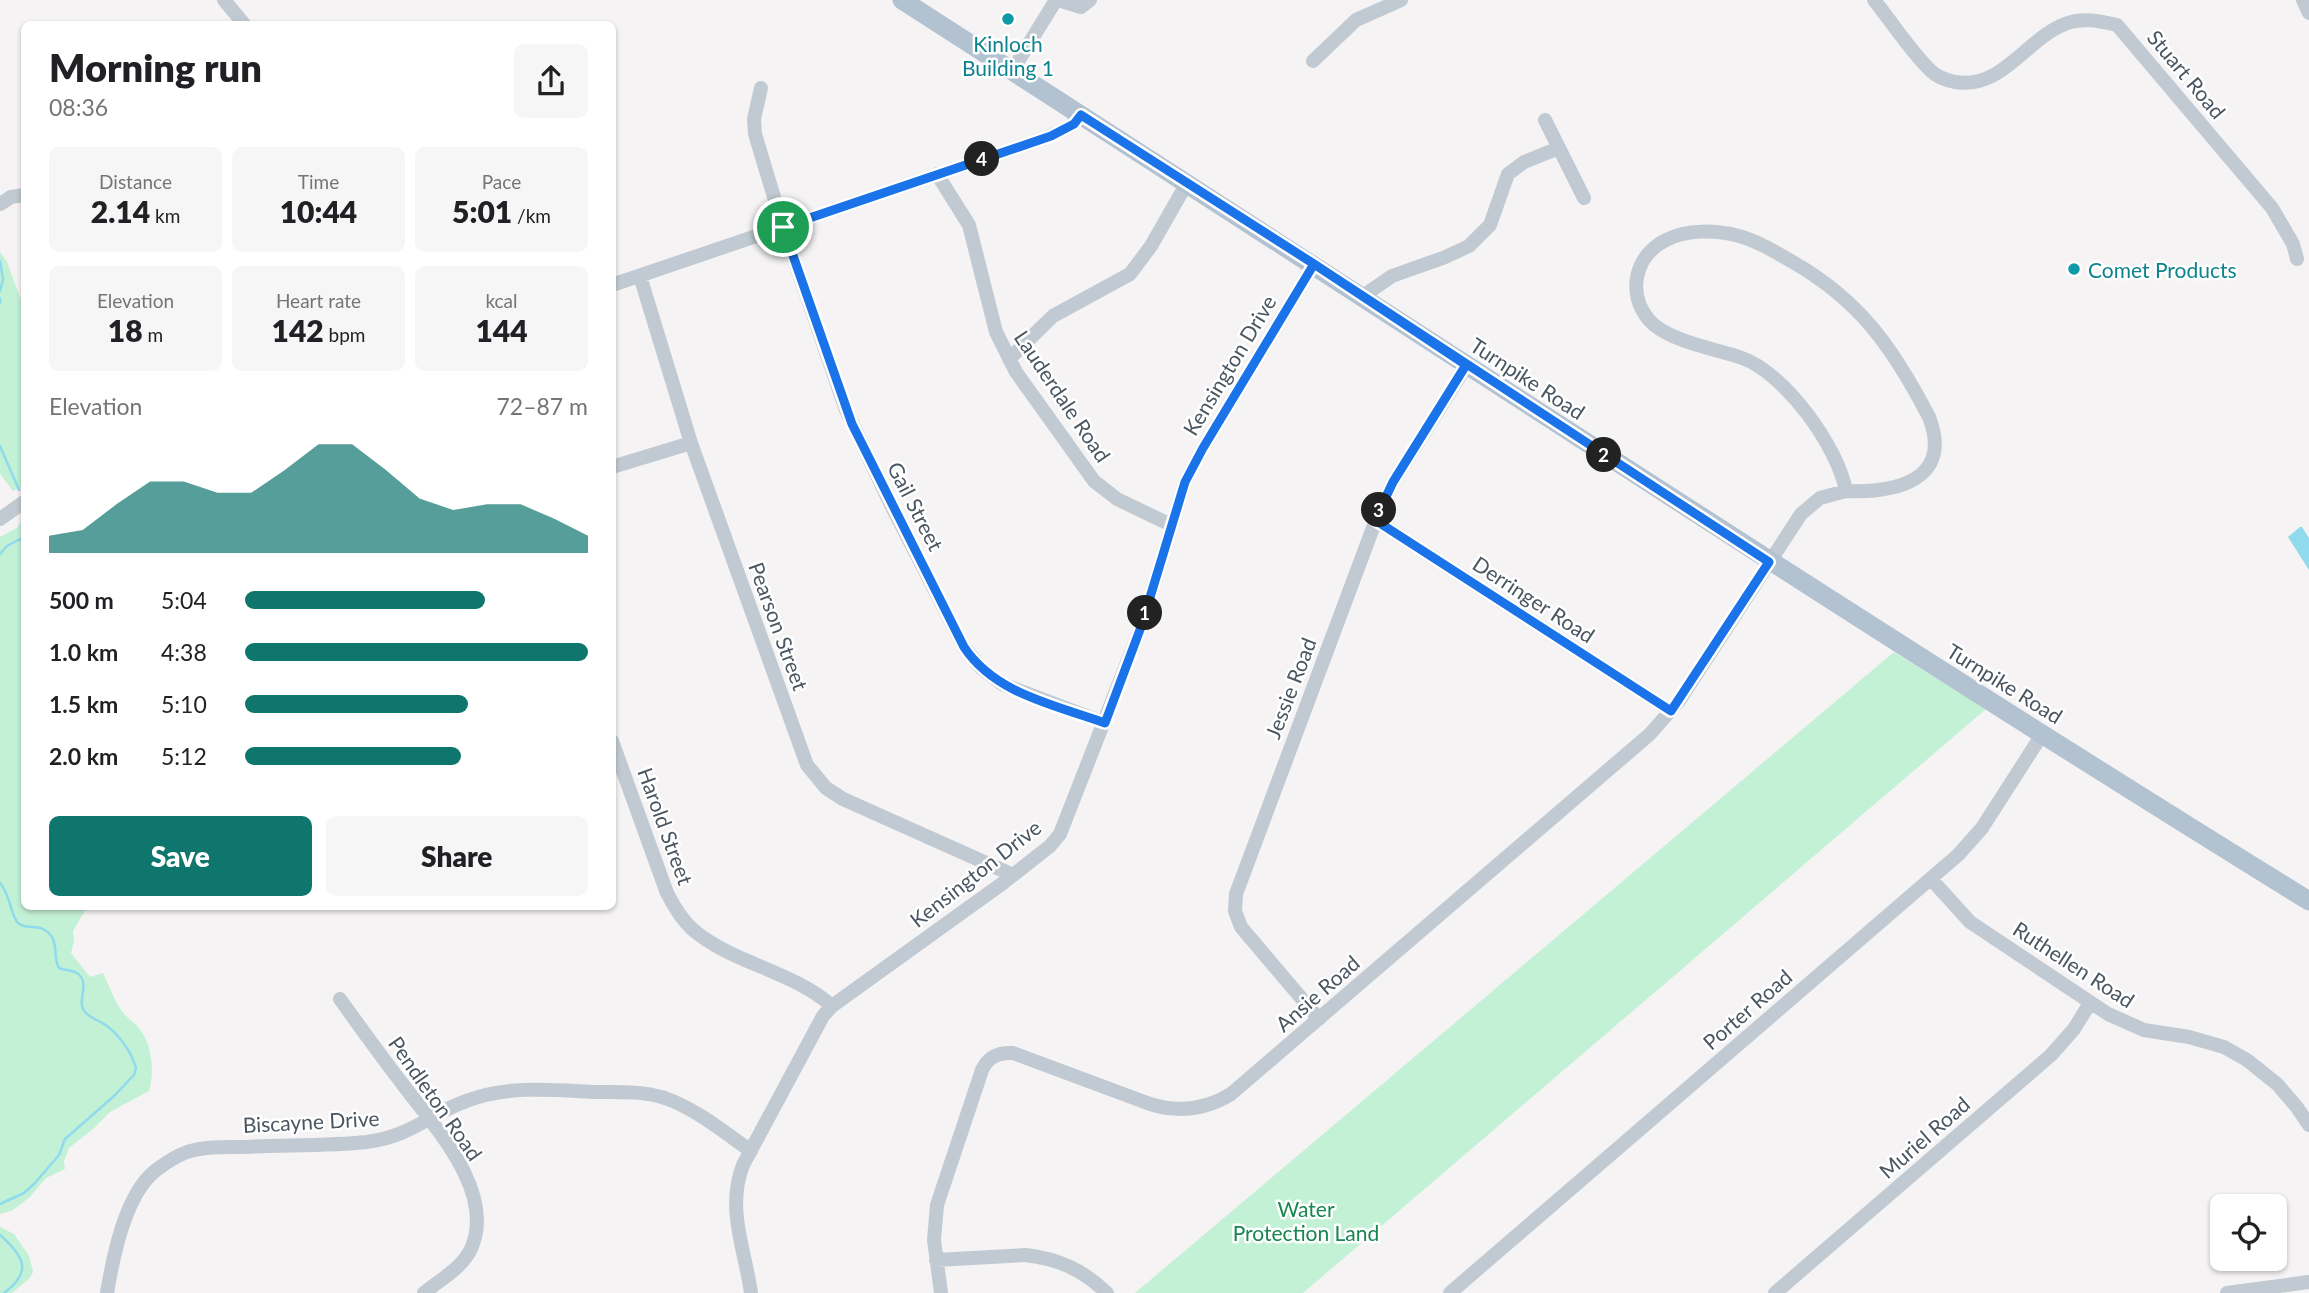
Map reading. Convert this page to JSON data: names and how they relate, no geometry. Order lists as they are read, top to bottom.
{
  "streets": {
    "main road": ["Turnpike Road"],
    "street": [
      "Stuart Road",
      "Kensington Drive",
      "Lauderdale Road",
      "Gail Street",
      "Derringer Road",
      "Pearson Street",
      "Jessie Road",
      "Harold Street",
      "Ruthellen Road",
      "Ansie Road",
      "Porter Road",
      "Pendleton Road",
      "Biscayne Drive",
      "Muriel Road"
    ]
  },
  "crossings": [
    ["Kensington Drive", "Turnpike Road"],
    ["Kensington Drive", "Lauderdale Road"],
    ["Kensington Drive", "Gail Street"],
    ["Kensington Drive", "Pearson Street"],
    ["Kensington Drive", "Harold Street"],
    ["Kensington Drive", "Biscayne Drive"],
    ["Turnpike Road", "Jessie Road"],
    ["Turnpike Road", "Ansie Road"],
    ["Turnpike Road", "Porter Road"],
    ["Derringer Road", "Jessie Road"],
    ["Derringer Road", "Ansie Road"],
    ["Jessie Road", "Ansie Road"],
    ["Ruthellen Road", "Porter Road"],
    ["Ruthellen Road", "Muriel Road"],
    ["Pendleton Road", "Biscayne Drive"]
  ],
  "parks": ["Water Protection Land"],
  "places": ["Kinloch Building 1", "Comet Products"],
  "page": {
    "heading": ["Morning run", "08:36"],
    "stats": [
      ["Distance", "2.14 km"],
      ["Time", "10:44"],
      ["Pace", "5:01 /km"],
      ["Elevation", "18 m"],
      ["Heart rate", "142 bpm"],
      ["kcal", "144"]
    ],
    "pins": [
      "4",
      "2",
      "3",
      "1"
    ],
    "chart": ["Elevation", "72–87 m"],
    "list": [
      {
        "name": "500 m",
        "note": "5:04"
      },
      {
        "name": "1.0 km",
        "note": "4:38"
      },
      {
        "name": "1.5 km",
        "note": "5:10"
      },
      {
        "name": "2.0 km",
        "note": "5:12"
      }
    ],
    "buttons": ["Save", "Share"]
  }
}
